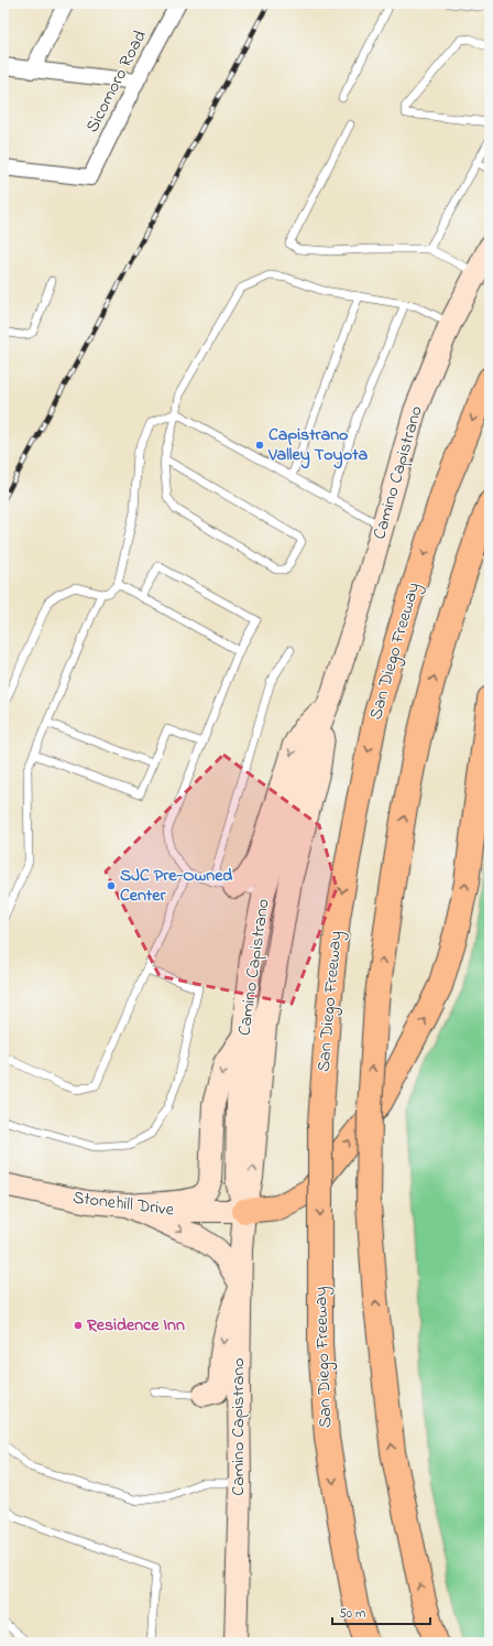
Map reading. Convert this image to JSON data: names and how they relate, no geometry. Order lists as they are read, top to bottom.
{
  "streets": {
    "highway": ["San Diego Freeway"],
    "main road": ["Camino Capistrano", "Stonehill Drive"],
    "street": ["Sicomoro Road"]
  },
  "crossings": [
    ["Camino Capistrano", "Stonehill Drive"]
  ],
  "places": ["Capistrano Valley Toyota", "SJC Pre-Owned Center", "Residence Inn"],
  "scale_bar": "50 m"
}
